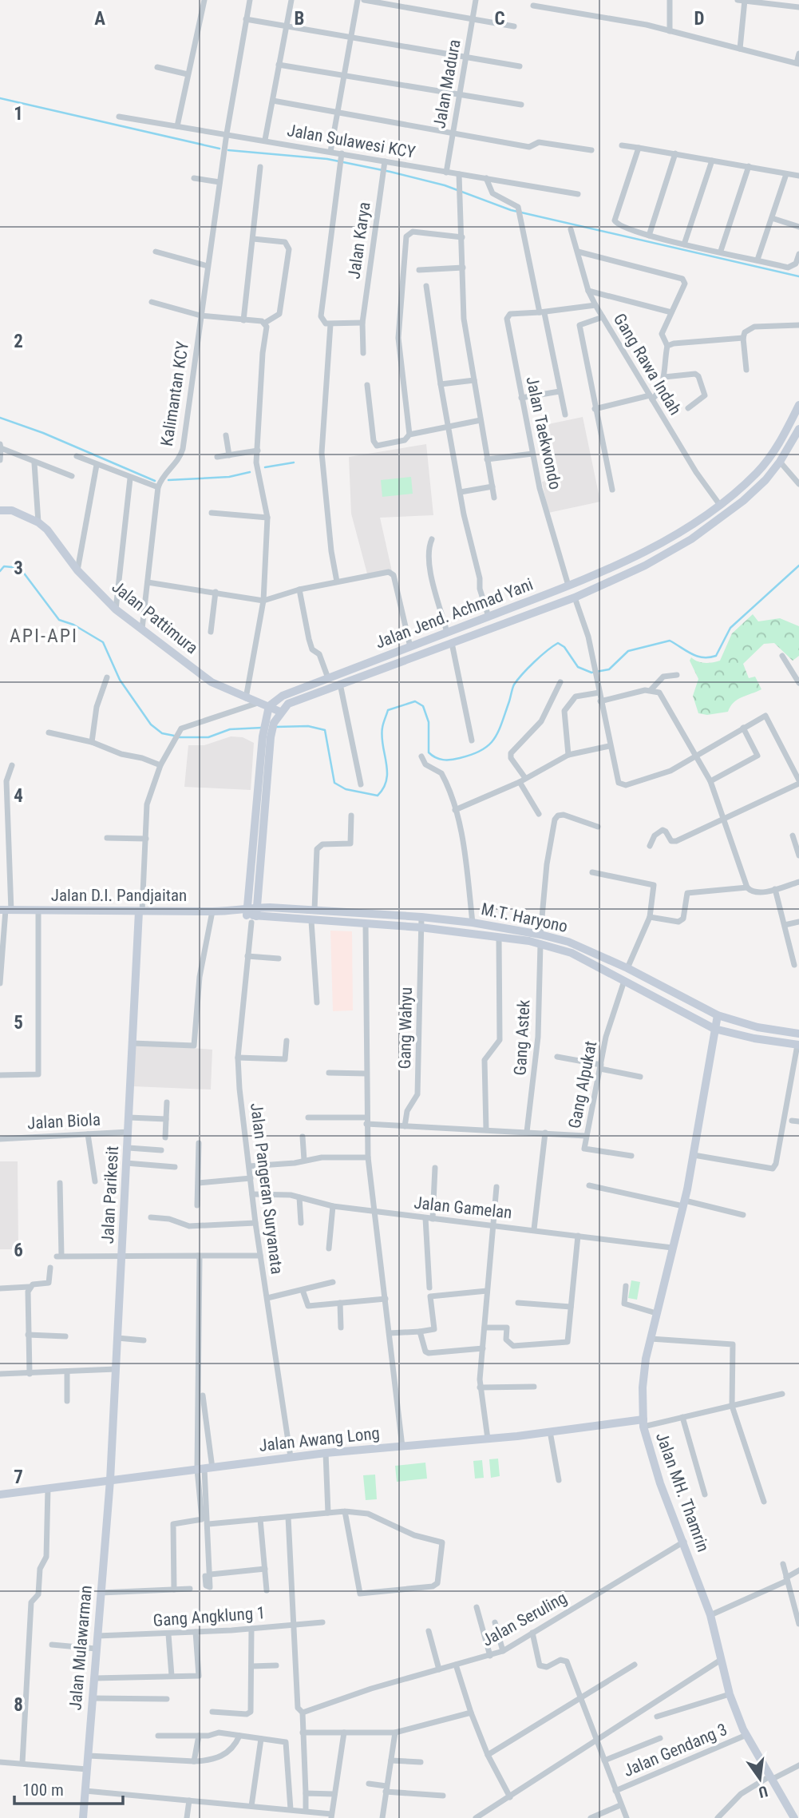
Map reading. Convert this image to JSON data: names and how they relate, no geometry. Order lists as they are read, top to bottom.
{
  "streets": {
    "street": [
      "Jalan Madura",
      "Jalan Sulawesi KCY",
      "Jalan Karya",
      "Gang Rawa Indah",
      "Kalimantan KCY",
      "Jalan Taekwondo",
      "Jalan Jend. Achmad Yani",
      "Jalan Pattimura",
      "Jalan D.I. Pandjaitan",
      "M.T. Haryono",
      "Gang Wahyu",
      "Gang Astek",
      "Gang Alpukat",
      "Jalan Biola",
      "Jalan Pangeran Suryanata",
      "Jalan Parikesit",
      "Jalan Gamelan",
      "Jalan Awang Long",
      "Jalan MH. Thamrin",
      "Gang Angklung 1",
      "Jalan Seruling",
      "Jalan Mulawarman",
      "Jalan Gendang 3"
    ]
  },
  "crossings": [
    ["Jalan Madura", "Jalan Sulawesi KCY"],
    ["Jalan Sulawesi KCY", "Jalan Karya"],
    ["Jalan Sulawesi KCY", "Kalimantan KCY"],
    ["Gang Rawa Indah", "Jalan Jend. Achmad Yani"],
    ["Kalimantan KCY", "Jalan Pattimura"],
    ["Jalan Taekwondo", "Jalan Jend. Achmad Yani"],
    ["Jalan Jend. Achmad Yani", "Jalan Pattimura"],
    ["Jalan Jend. Achmad Yani", "M.T. Haryono"],
    ["Jalan Jend. Achmad Yani", "Jalan Pangeran Suryanata"],
    ["Jalan D.I. Pandjaitan", "M.T. Haryono"],
    ["Jalan D.I. Pandjaitan", "Jalan Parikesit"],
    ["M.T. Haryono", "Gang Wahyu"],
    ["M.T. Haryono", "Gang Astek"],
    ["M.T. Haryono", "Gang Alpukat"],
    ["M.T. Haryono", "Jalan Pangeran Suryanata"],
    ["M.T. Haryono", "Jalan MH. Thamrin"],
    ["Jalan Biola", "Jalan Parikesit"],
    ["Jalan Pangeran Suryanata", "Jalan Gamelan"],
    ["Jalan Pangeran Suryanata", "Jalan Awang Long"],
    ["Jalan Parikesit", "Jalan Awang Long"],
    ["Jalan Parikesit", "Jalan Mulawarman"],
    ["Jalan Gamelan", "Jalan MH. Thamrin"],
    ["Jalan Awang Long", "Jalan MH. Thamrin"],
    ["Jalan Awang Long", "Jalan Mulawarman"],
    ["Jalan MH. Thamrin", "Jalan Seruling"],
    ["Jalan MH. Thamrin", "Jalan Gendang 3"],
    ["Gang Angklung 1", "Jalan Mulawarman"]
  ],
  "districts": ["API-API"],
  "scale_bar": "100 m",
  "north": "bottom",
  "grid": {
    "columns": [
      "A",
      "B",
      "C",
      "D"
    ],
    "rows": [
      "1",
      "2",
      "3",
      "4",
      "5",
      "6",
      "7",
      "8"
    ]
  }
}
